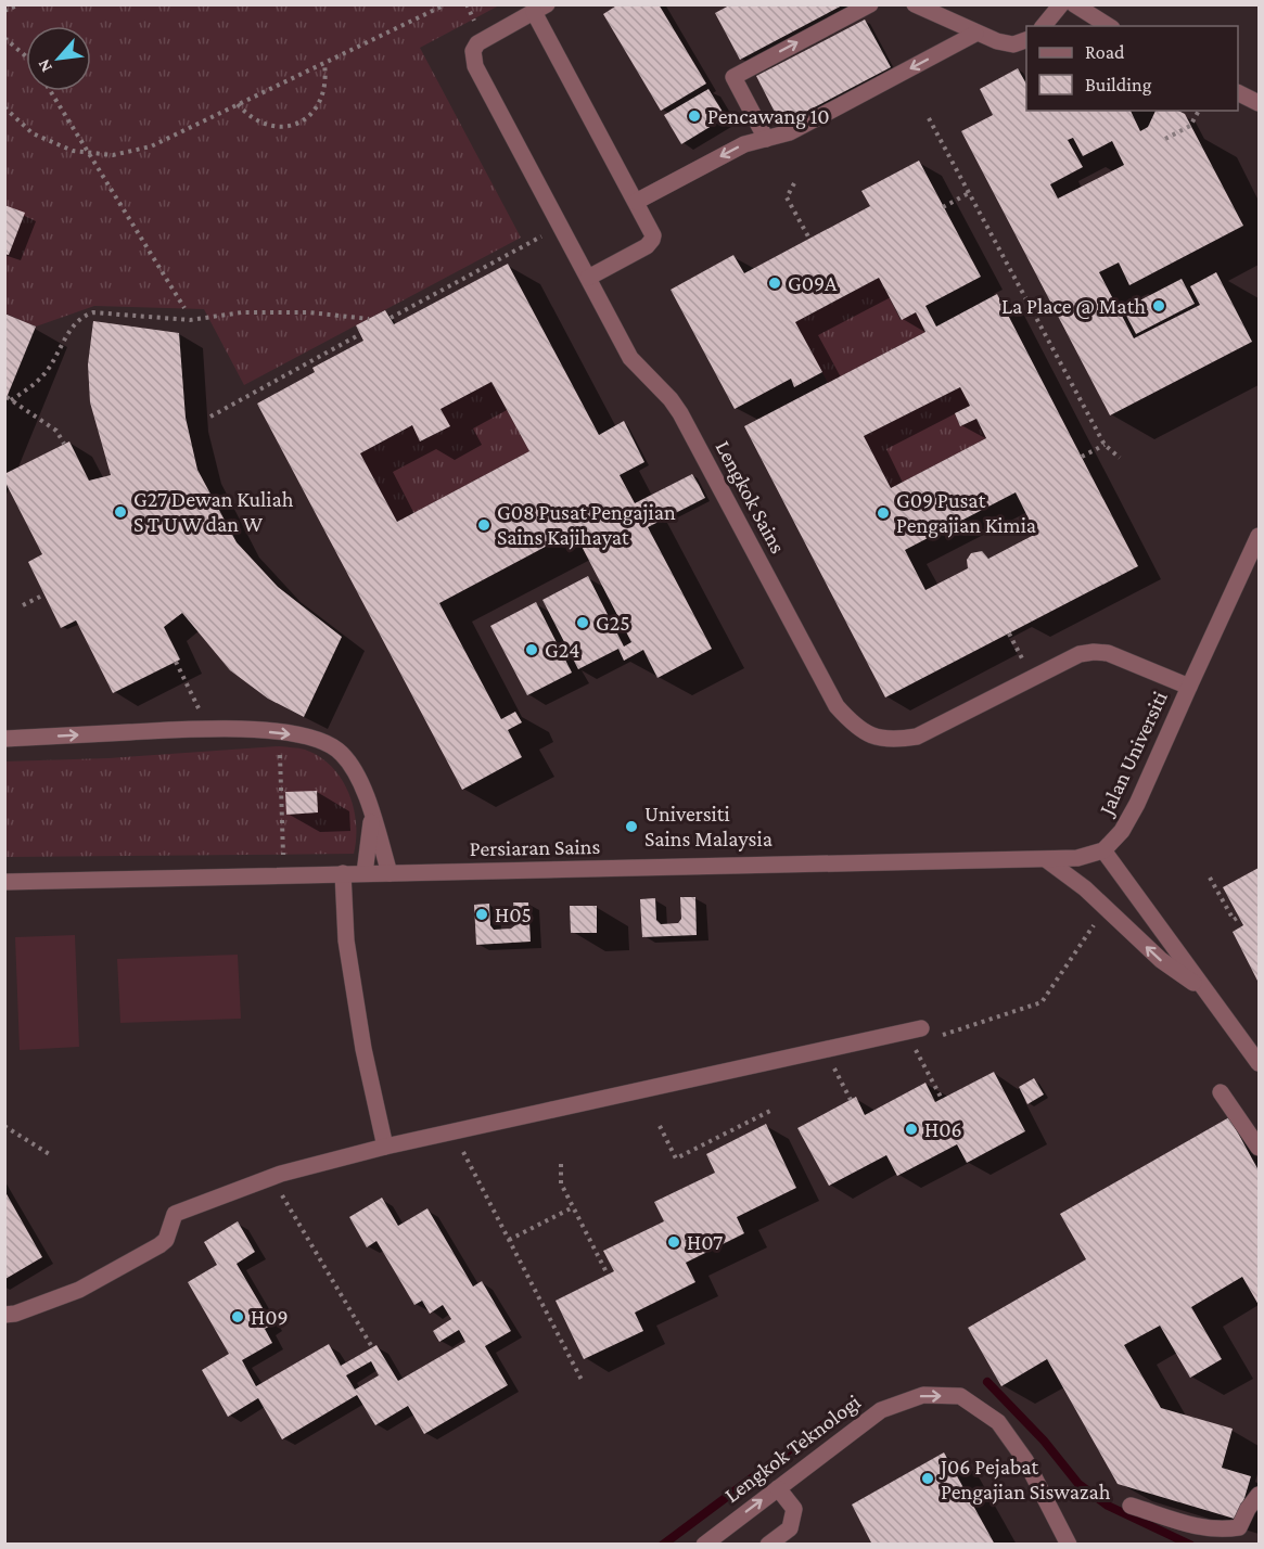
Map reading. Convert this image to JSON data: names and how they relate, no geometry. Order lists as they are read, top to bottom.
{
  "streets": {
    "street": [
      "Lengkok Sains",
      "Jalan Universiti",
      "Persiaran Sains",
      "Lengkok Teknologi"
    ]
  },
  "crossings": [
    ["Lengkok Sains", "Jalan Universiti"],
    ["Jalan Universiti", "Persiaran Sains"]
  ],
  "places": [
    "Pencawang 10",
    "G09A",
    "La Place @ Math",
    "G27 Dewan Kuliah S T U W dan W",
    "G09 Pusat Pengajian Kimia",
    "G08 Pusat Pengajian Sains Kajihayat",
    "G25",
    "G24",
    "Universiti Sains Malaysia",
    "H05",
    "H06",
    "H07",
    "H09",
    "J06 Pejabat Pengajian Siswazah"
  ],
  "legend": ["Road", "Building"],
  "north": "bottom left"
}
